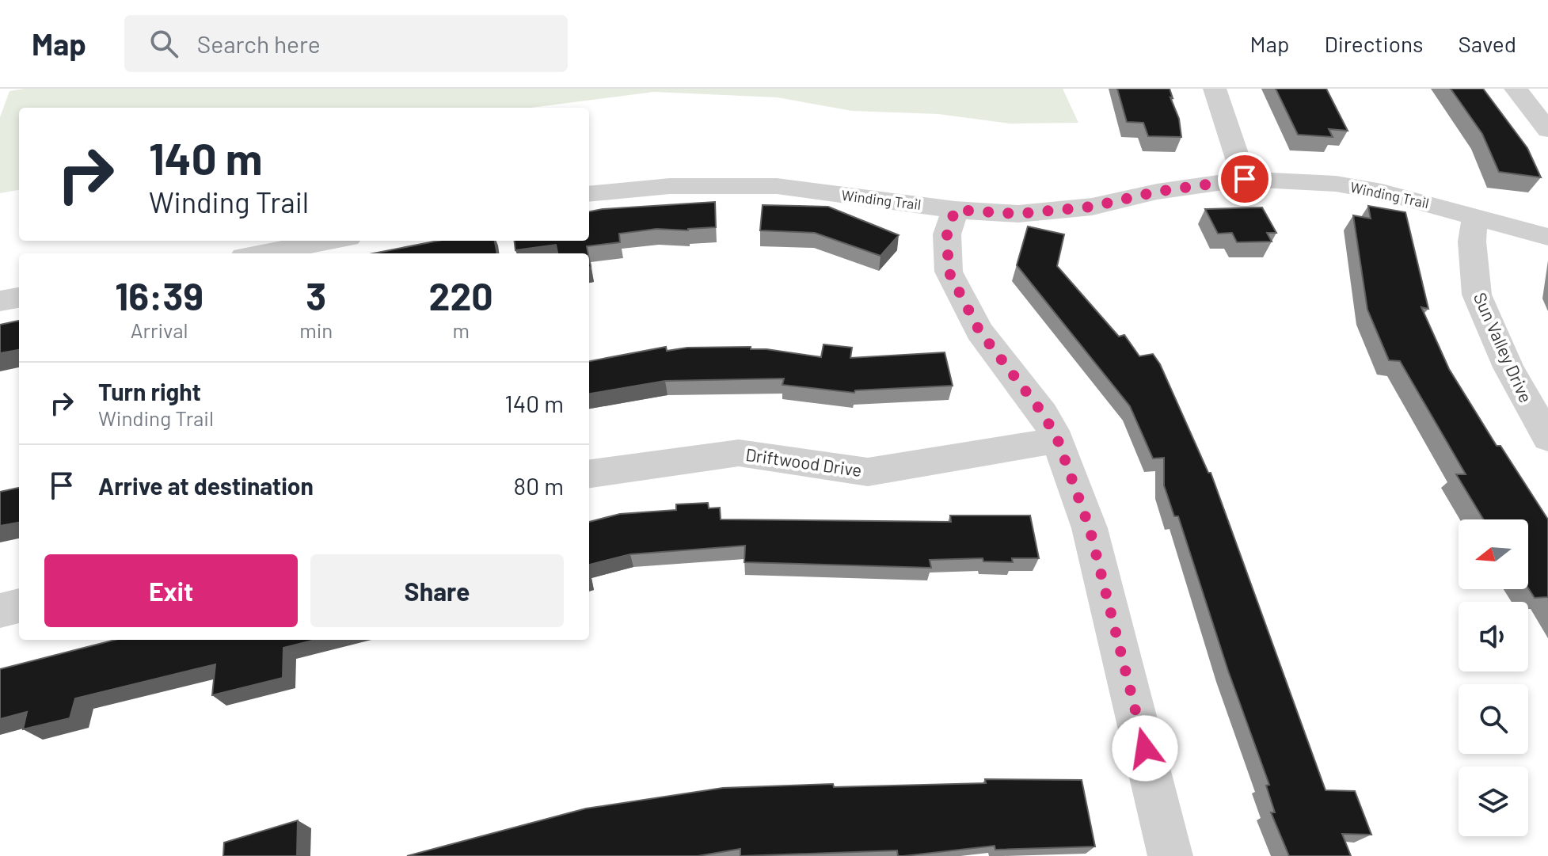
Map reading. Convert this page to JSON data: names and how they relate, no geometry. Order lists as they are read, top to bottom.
{
  "streets": {
    "street": ["Winding Trail", "Sun Valley Drive", "Driftwood Drive"]
  },
  "crossings": [
    ["Winding Trail", "Sun Valley Drive"]
  ],
  "north": "left",
  "page": {
    "header": "Map",
    "search": "Search here",
    "nav": ["Map", "Directions", "Saved"],
    "turn": ["140 m", "Winding Trail"],
    "eta": [
      "16:39",
      "Arrival",
      "3",
      "min",
      "220",
      "m"
    ],
    "list": [
      {
        "name": "Turn right",
        "note": "Winding Trail",
        "value": "140 m"
      },
      {
        "name": "Arrive at destination",
        "value": "80 m"
      }
    ],
    "buttons": ["Exit", "Share"]
  }
}
